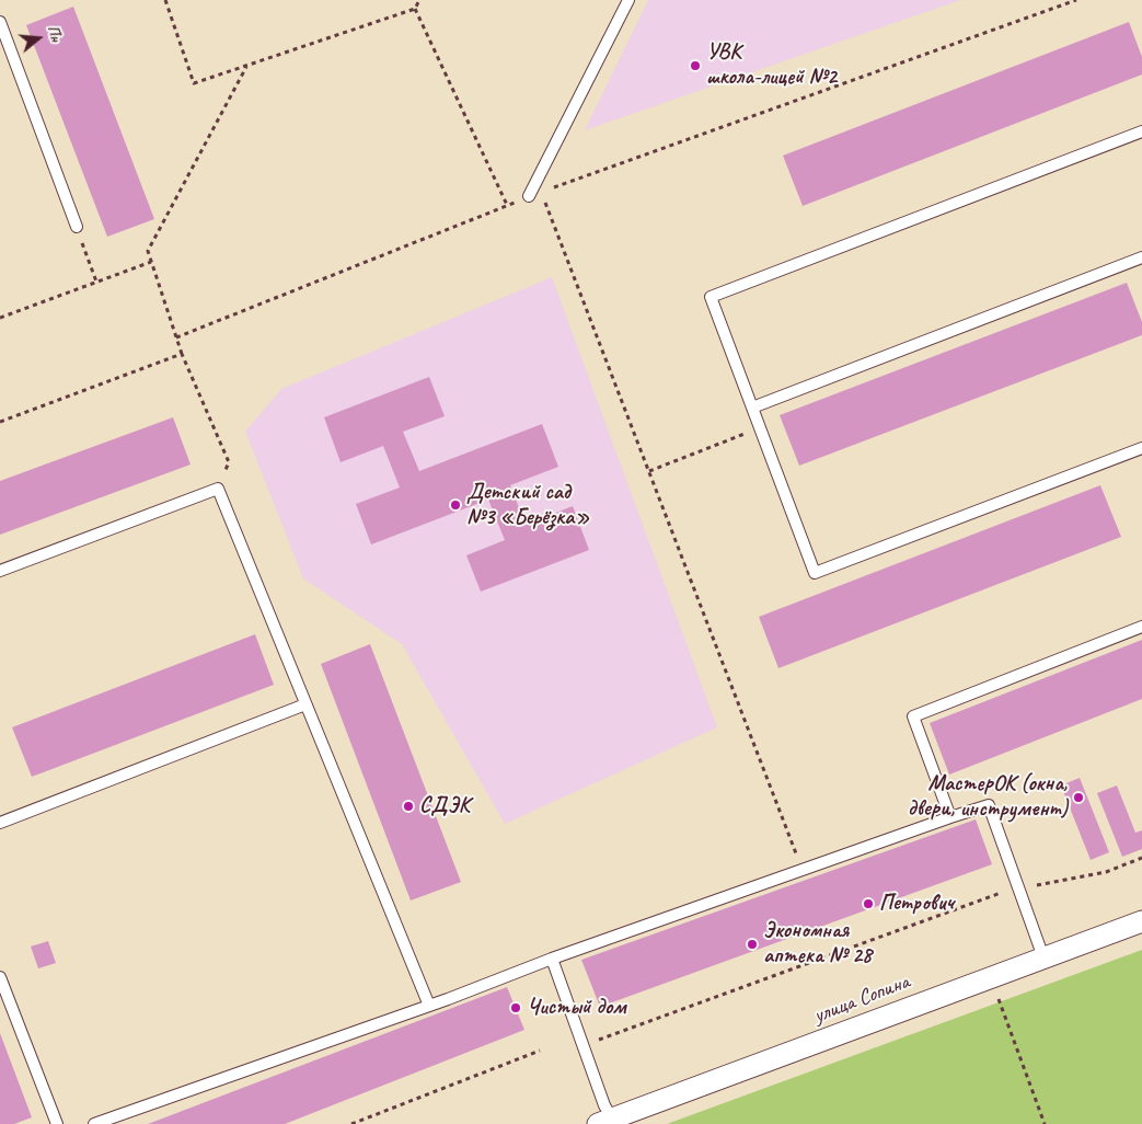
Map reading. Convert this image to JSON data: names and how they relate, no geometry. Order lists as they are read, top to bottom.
{
  "streets": {
    "street": ["улица Сопина"]
  },
  "places": [
    "УВК школа-лицей №2",
    "Детский сад №3 «Берёзка»",
    "МастерОК (окна, двери, инструмент)",
    "СДЭК",
    "Петрович",
    "Экономная аптека № 28",
    "Чистый дом"
  ],
  "north": "right"
}
